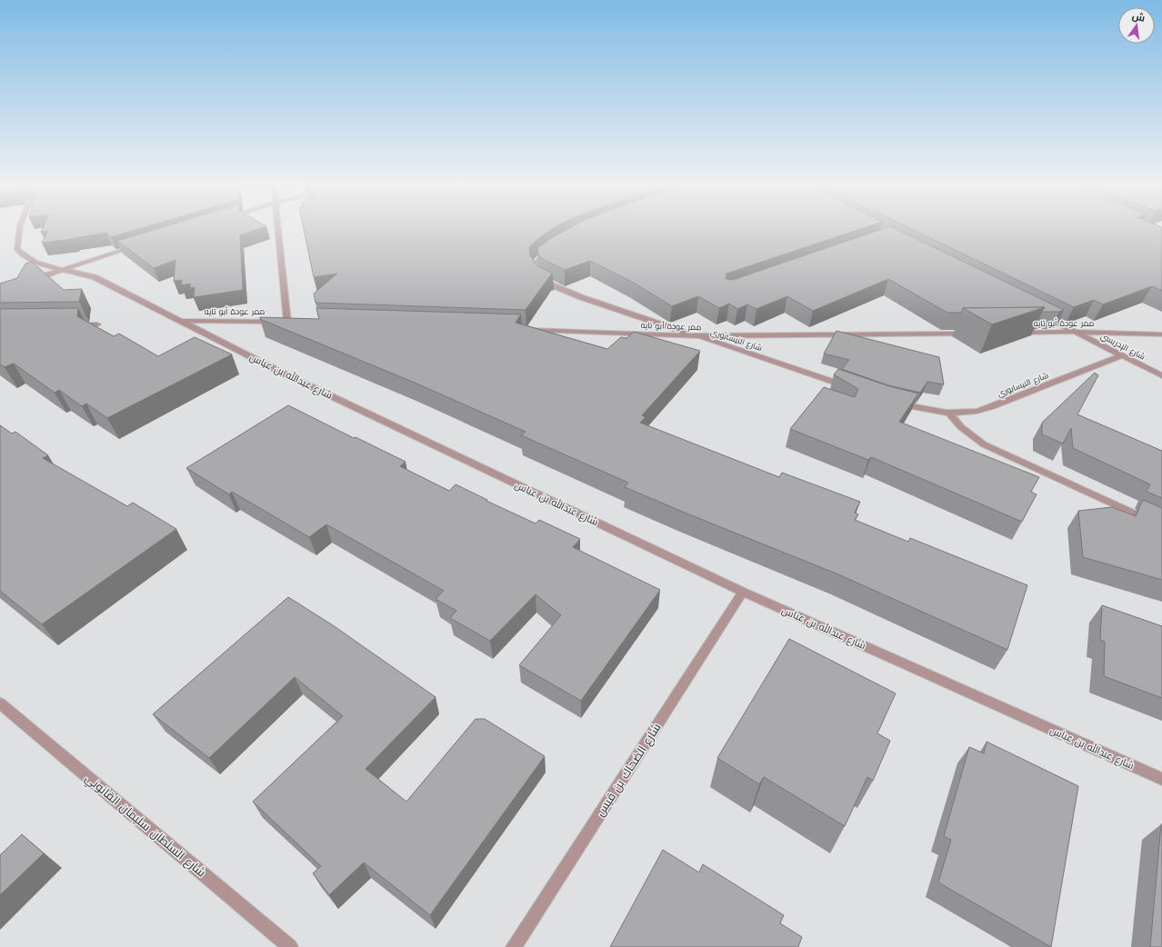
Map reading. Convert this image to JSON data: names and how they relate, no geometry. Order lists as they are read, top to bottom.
{
  "streets": {
    "street": [
      "ممر عودة أبو تايه",
      "شارع النيسابوري",
      "شارع الإدريسي",
      "شارع عبدالله بن عباس",
      "شارع الضحاك بن قيس",
      "شارع السلطان سليمان القانوني"
    ]
  },
  "crossings": [
    ["ممر عودة أبو تايه", "شارع النيسابوري"],
    ["ممر عودة أبو تايه", "شارع الإدريسي"],
    ["ممر عودة أبو تايه", "شارع عبدالله بن عباس"],
    ["شارع النيسابوري", "شارع الإدريسي"],
    ["شارع عبدالله بن عباس", "شارع الضحاك بن قيس"]
  ],
  "north": "top"
}
